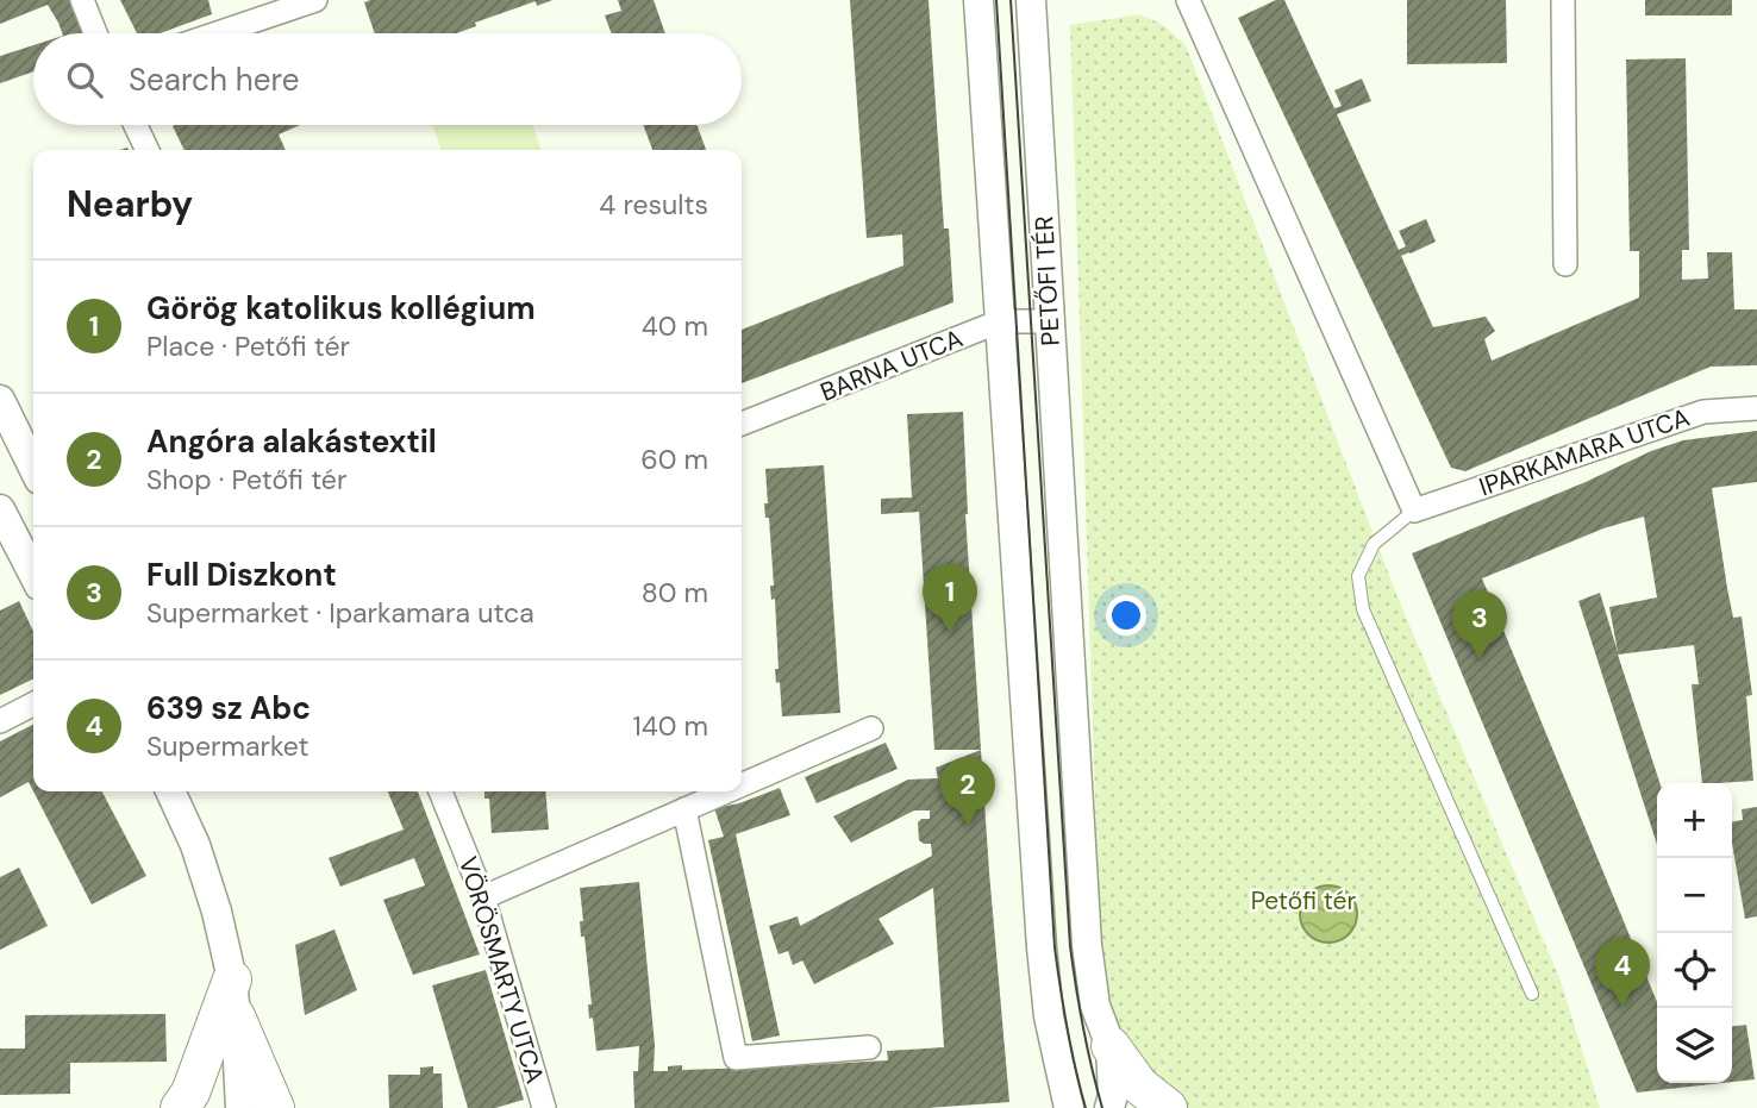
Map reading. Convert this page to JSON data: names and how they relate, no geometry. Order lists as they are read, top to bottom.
{
  "streets": {
    "street": [
      "PETŐFI TÉR",
      "BARNA UTCA",
      "IPARKAMARA UTCA",
      "VÖRÖSMARTY UTCA"
    ]
  },
  "crossings": [
    ["PETŐFI TÉR", "BARNA UTCA"]
  ],
  "parks": ["Petőfi tér"],
  "page": {
    "search": "Search here",
    "heading": ["Nearby", "4 results"],
    "list": [
      {
        "mark": "1",
        "name": "Görög katolikus kollégium",
        "note": "Place · Petőfi tér",
        "value": "40 m"
      },
      {
        "mark": "2",
        "name": "Angóra alakástextil",
        "note": "Shop · Petőfi tér",
        "value": "60 m"
      },
      {
        "mark": "3",
        "name": "Full Diszkont",
        "note": "Supermarket · Iparkamara utca",
        "value": "80 m"
      },
      {
        "mark": "4",
        "name": "639 sz Abc",
        "note": "Supermarket",
        "value": "140 m"
      }
    ],
    "pins": [
      "1",
      "3",
      "2",
      "4"
    ],
    "map_buttons": ["+", "−"]
  }
}
